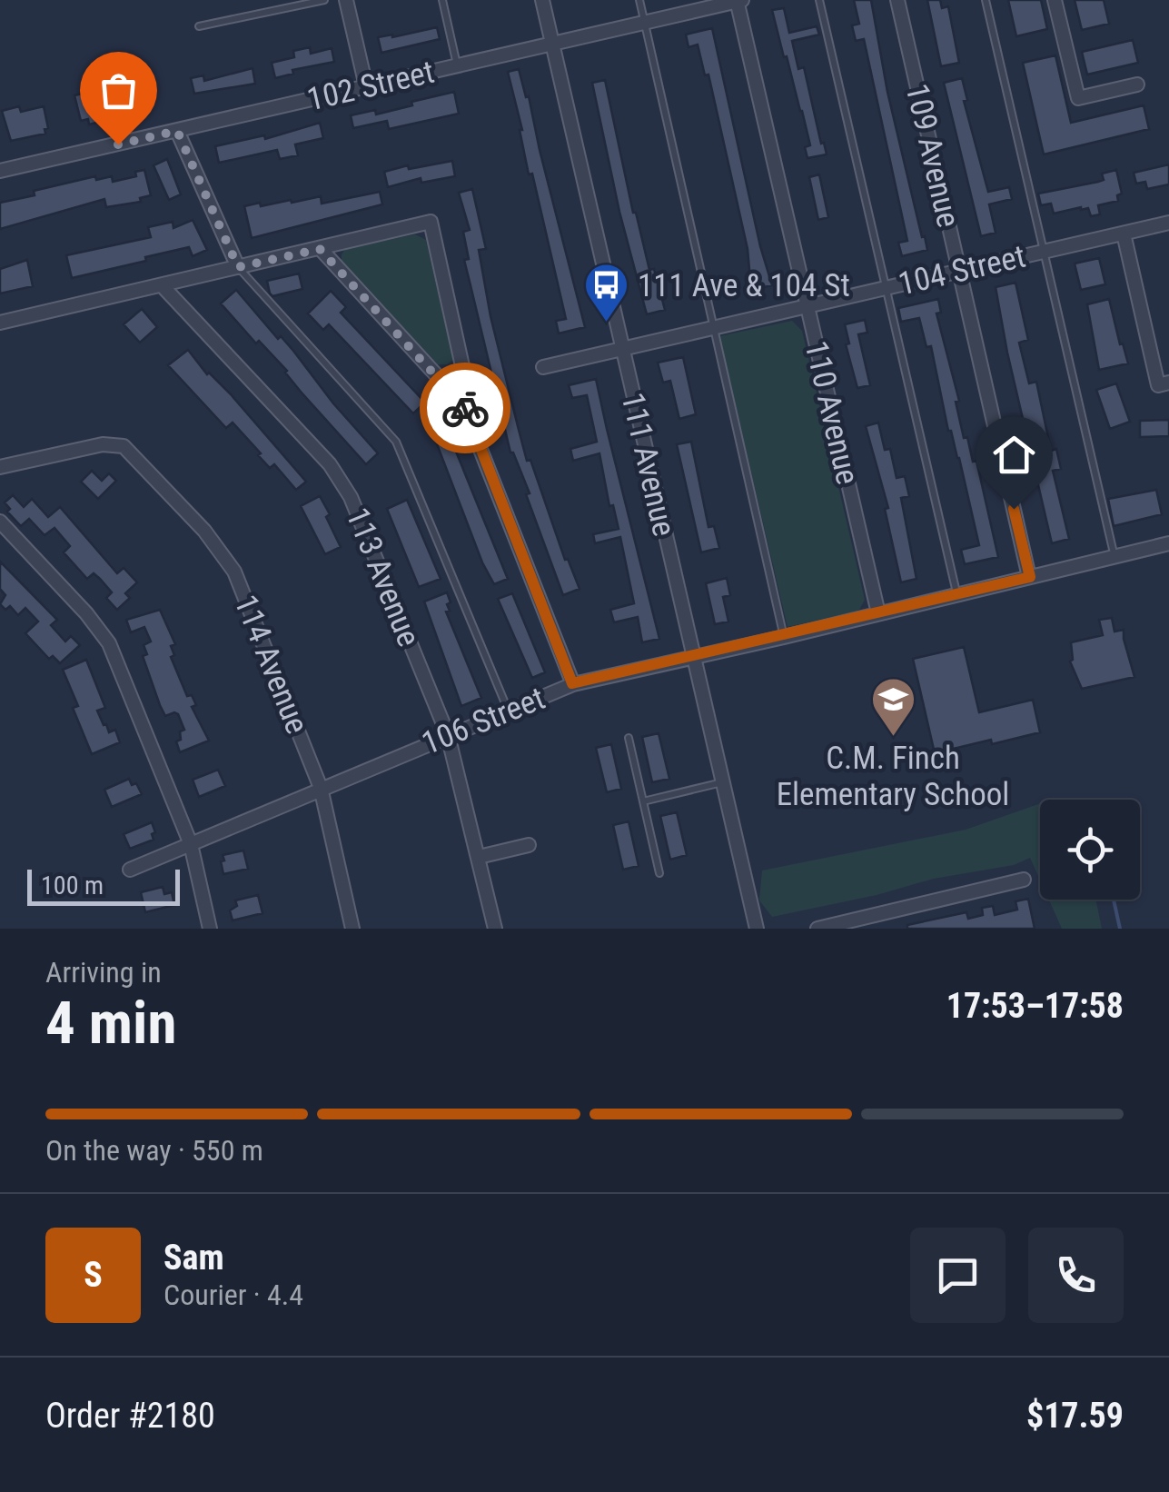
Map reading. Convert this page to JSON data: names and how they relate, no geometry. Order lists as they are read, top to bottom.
{
  "streets": {
    "street": [
      "102 Street",
      "109 Avenue",
      "104 Street",
      "110 Avenue",
      "111 Avenue",
      "113 Avenue",
      "114 Avenue",
      "106 Street"
    ]
  },
  "crossings": [
    ["102 Street", "110 Avenue"],
    ["102 Street", "111 Avenue"],
    ["109 Avenue", "104 Street"],
    ["109 Avenue", "106 Street"],
    ["104 Street", "110 Avenue"],
    ["104 Street", "111 Avenue"],
    ["110 Avenue", "106 Street"],
    ["111 Avenue", "106 Street"],
    ["113 Avenue", "106 Street"],
    ["114 Avenue", "106 Street"]
  ],
  "places": {
    "bus stop": ["111 Ave & 104 St"],
    "school or university": ["C.M. Finch Elementary School"]
  },
  "scale_bar": "100 m",
  "page": {
    "scale": "100 m",
    "heading": ["4 min", "Arriving in", "17:53–17:58"],
    "panel": [
      "Sam",
      "Courier · 4.4",
      "Order #2180",
      "$17.59"
    ],
    "bar": "On the way · 550 m",
    "round": "S"
  }
}
